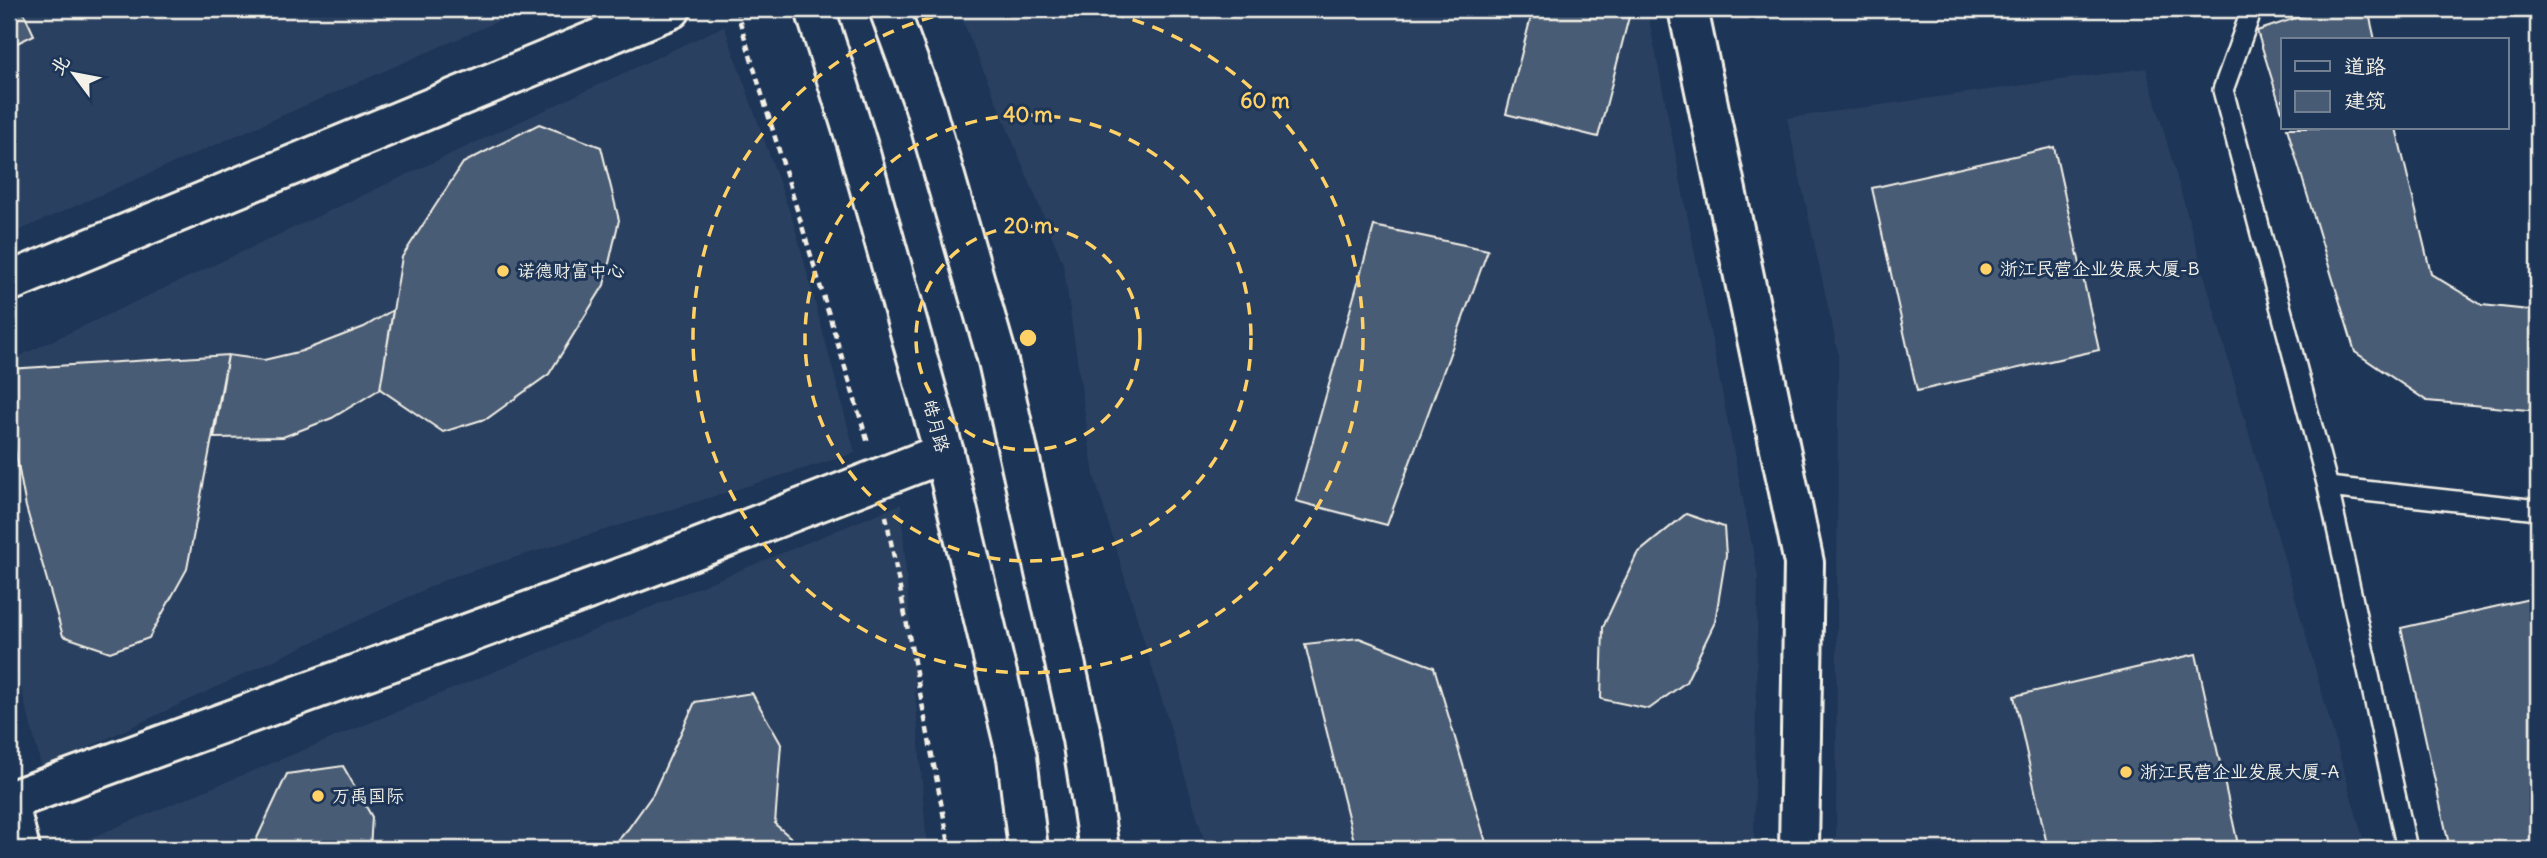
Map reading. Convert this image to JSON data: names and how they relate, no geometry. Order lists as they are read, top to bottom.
{
  "streets": {
    "street": ["皓月路"]
  },
  "places": [
    "浙江民营企业发展大厦-B",
    "诺德财富中心",
    "浙江民营企业发展大厦-A",
    "万禹国际"
  ],
  "legend": ["道路", "建筑"],
  "north": "top left",
  "rings": ["60 m", "40 m", "20 m"]
}
